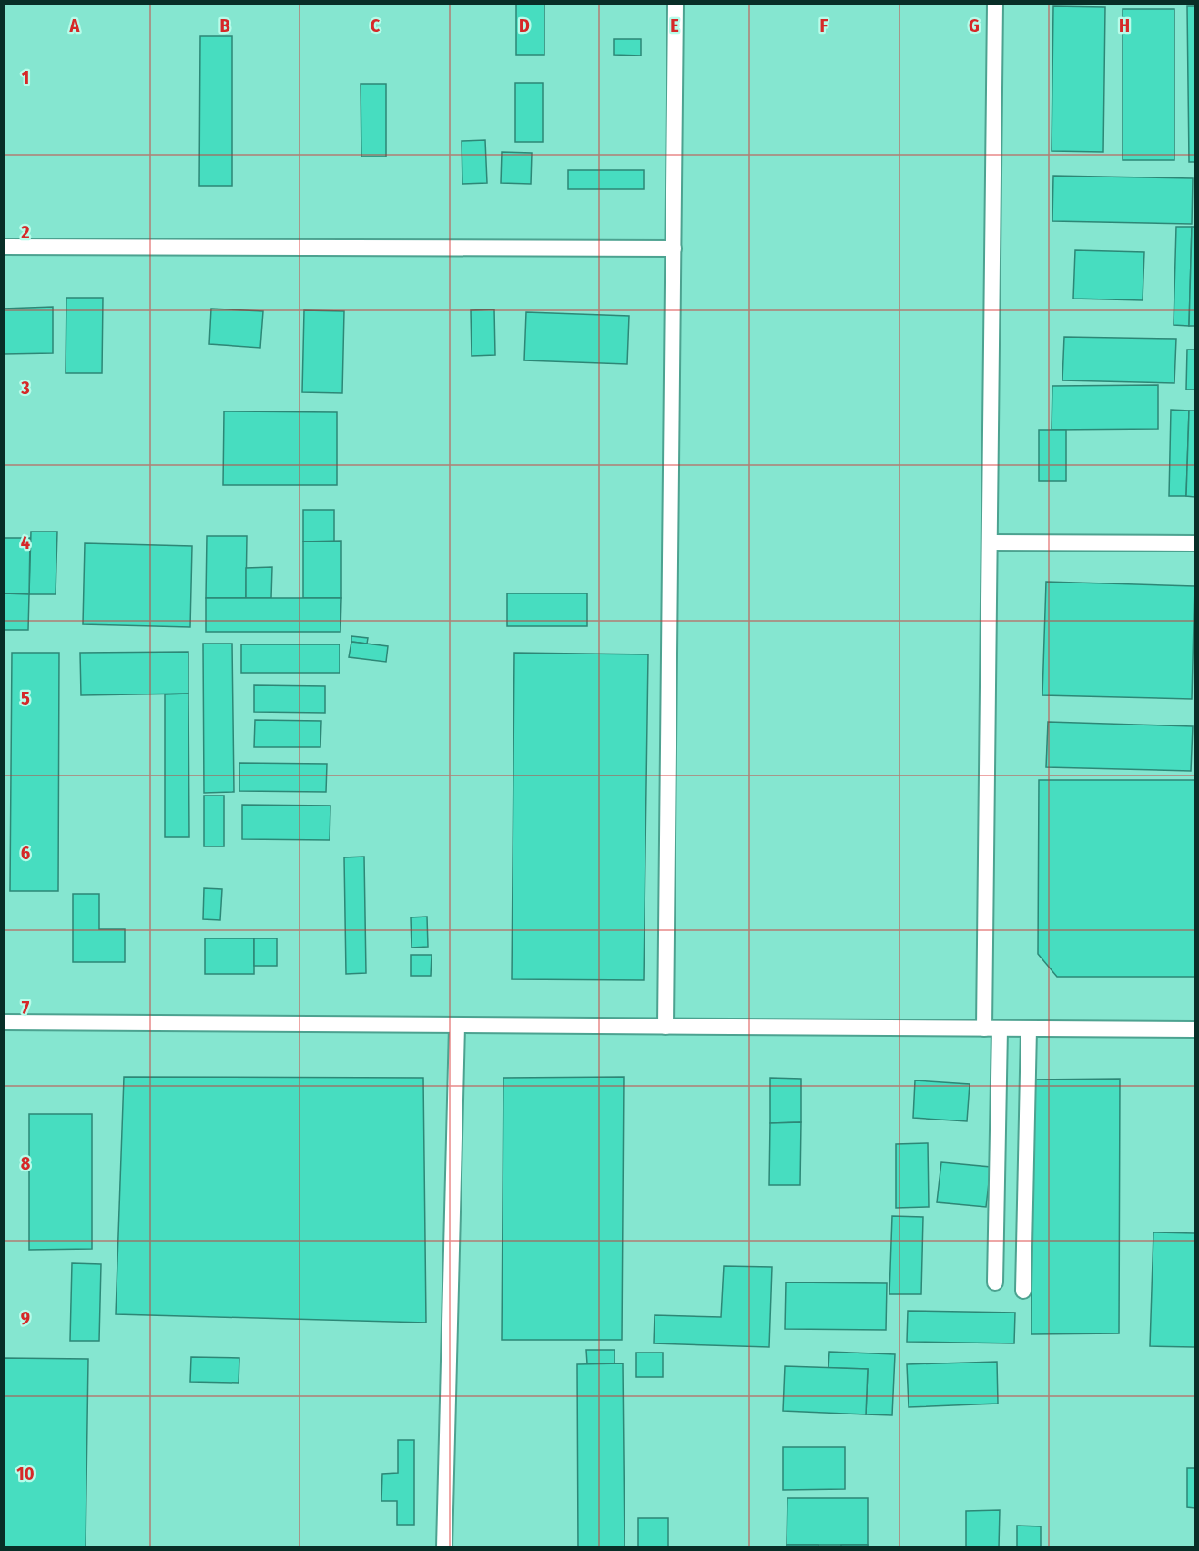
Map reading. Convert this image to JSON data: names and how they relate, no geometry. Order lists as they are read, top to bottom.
{
  "grid": {
    "columns": [
      "A",
      "B",
      "C",
      "D",
      "E",
      "F",
      "G",
      "H"
    ],
    "rows": [
      "1",
      "2",
      "3",
      "4",
      "5",
      "6",
      "7",
      "8",
      "9",
      "10"
    ]
  }
}
